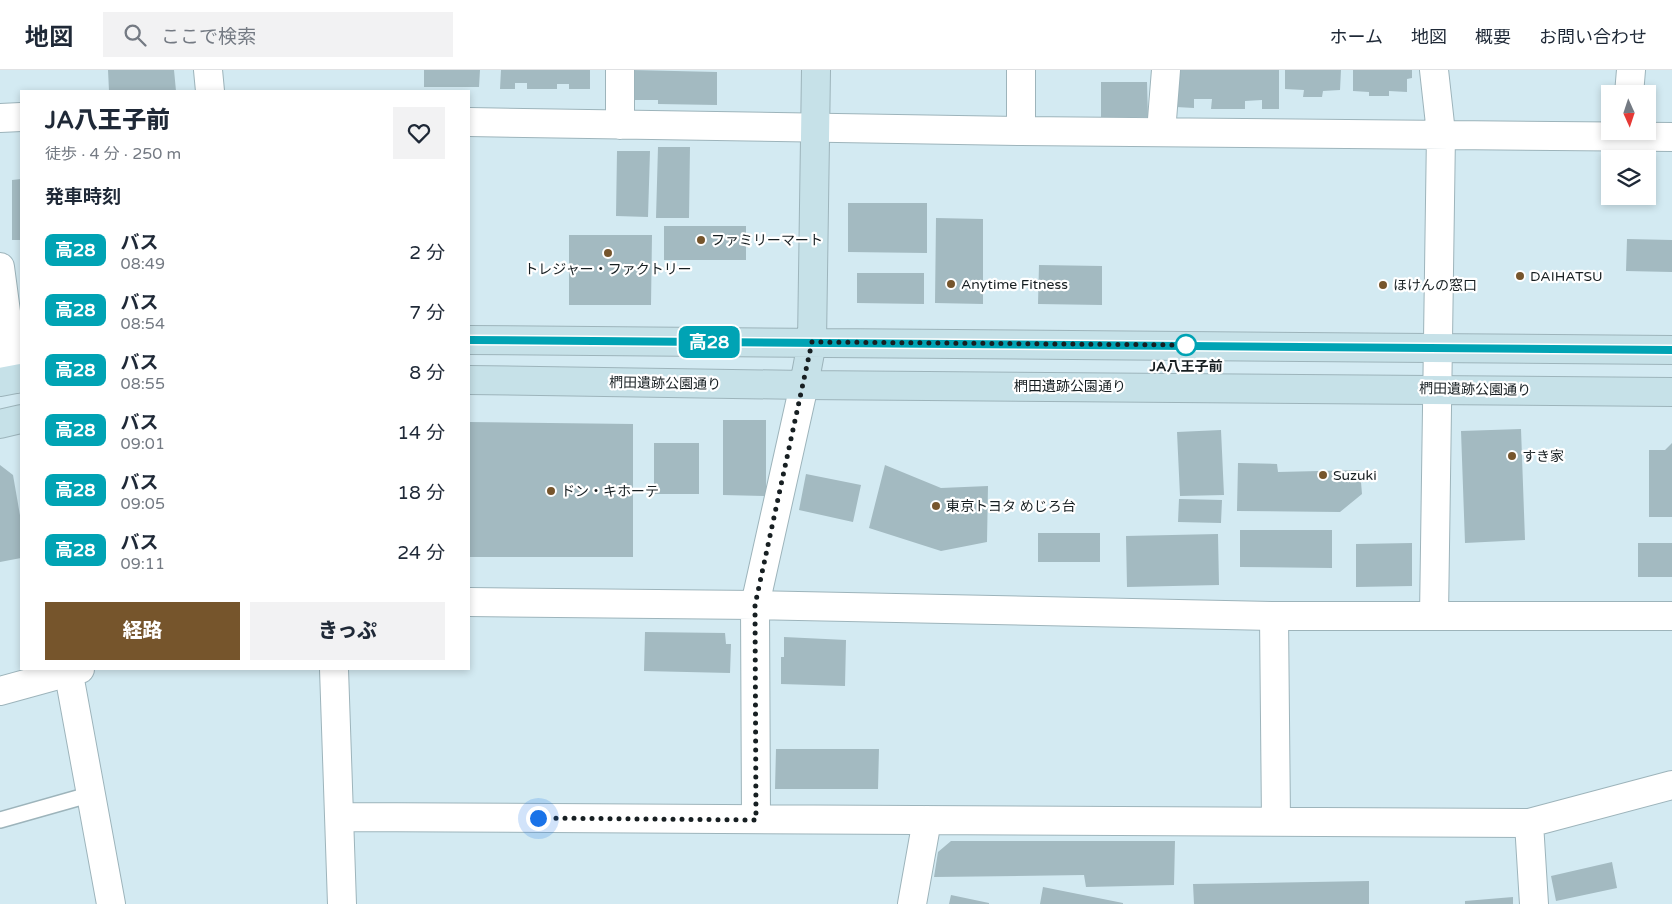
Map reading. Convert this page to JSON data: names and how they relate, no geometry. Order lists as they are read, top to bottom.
{
  "streets": {
    "street": ["椚田遺跡公園通り"]
  },
  "places": [
    "ファミリーマート",
    "トレジャー・ファクトリー",
    "DAIHATSU",
    "Anytime Fitness",
    "ほけんの窓口",
    "JA八王子前",
    "すき家",
    "Suzuki",
    "ドン・キホーテ",
    "東京トヨタ めじろ台"
  ],
  "lines": ["bus line 高28"],
  "north": "bottom",
  "page": {
    "header": "地図",
    "search": "ここで検索",
    "nav": [
      "ホーム",
      "地図",
      "概要",
      "お問い合わせ"
    ],
    "on_map": "高28",
    "heading": [
      ["JA八王子前", "徒歩 · 4 分 · 250 m"],
      "発車時刻"
    ],
    "list": [
      {
        "mark": "高28",
        "name": "バス",
        "note": "08:49",
        "value": "2 分"
      },
      {
        "mark": "高28",
        "name": "バス",
        "note": "08:54",
        "value": "7 分"
      },
      {
        "mark": "高28",
        "name": "バス",
        "note": "08:55",
        "value": "8 分"
      },
      {
        "mark": "高28",
        "name": "バス",
        "note": "09:01",
        "value": "14 分"
      },
      {
        "mark": "高28",
        "name": "バス",
        "note": "09:05",
        "value": "18 分"
      },
      {
        "mark": "高28",
        "name": "バス",
        "note": "09:11",
        "value": "24 分"
      }
    ],
    "buttons": ["経路", "きっぷ"]
  }
}
